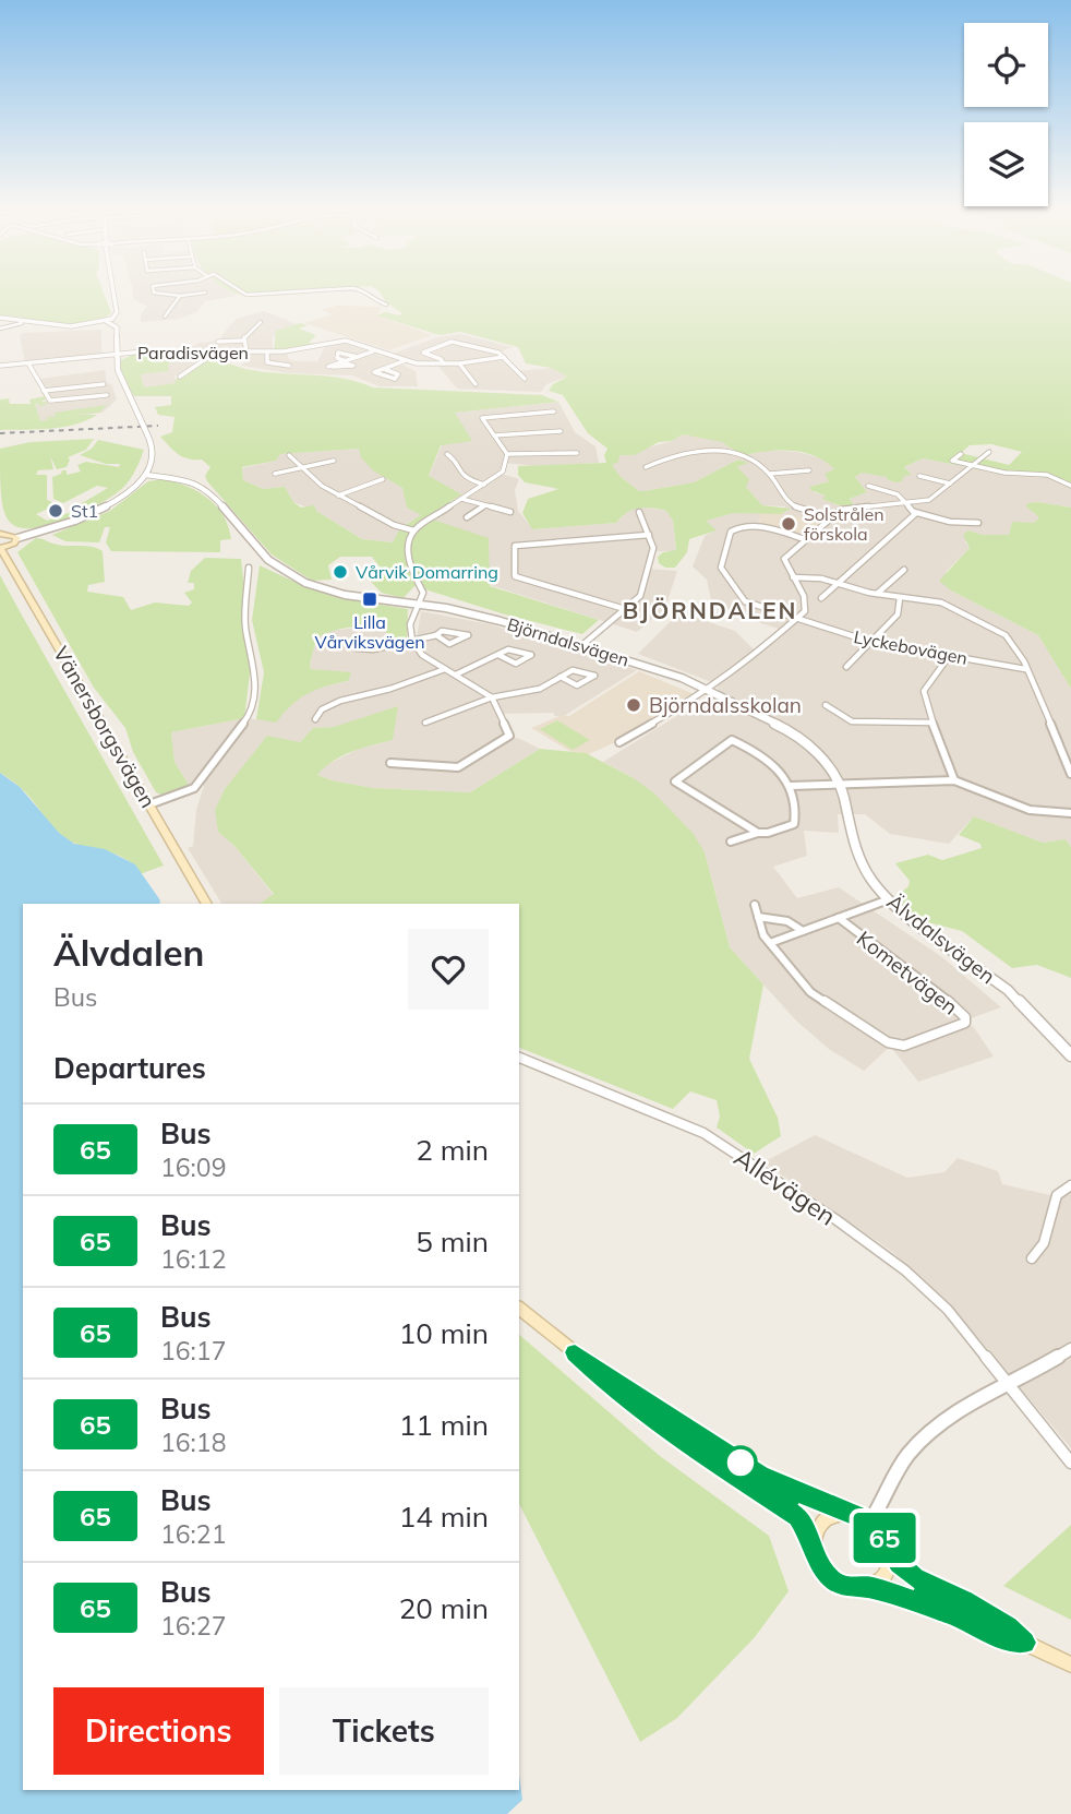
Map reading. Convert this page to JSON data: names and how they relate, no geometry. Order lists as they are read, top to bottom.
{
  "streets": {
    "main road": ["Vänersborgsvägen"],
    "street": [
      "Paradisvägen",
      "Björndalsvägen",
      "Lyckebovägen",
      "Älvdalsvägen",
      "Kometvägen",
      "Allévägen"
    ]
  },
  "crossings": [
    ["Björndalsvägen", "Älvdalsvägen"],
    ["Älvdalsvägen", "Kometvägen"]
  ],
  "districts": ["BJÖRNDALEN"],
  "places": {
    "other": [
      "St1",
      "Solstrålen förskola",
      "Vårvik Domarring",
      "Björndalsskolan"
    ],
    "transit": ["Lilla Vårviksvägen"]
  },
  "lines": ["bus line 65"],
  "page": {
    "on_map": "65",
    "heading": [
      ["Älvdalen", "Bus"],
      "Departures"
    ],
    "list": [
      {
        "mark": "65",
        "name": "Bus",
        "note": "16:09",
        "value": "2 min"
      },
      {
        "mark": "65",
        "name": "Bus",
        "note": "16:12",
        "value": "5 min"
      },
      {
        "mark": "65",
        "name": "Bus",
        "note": "16:17",
        "value": "10 min"
      },
      {
        "mark": "65",
        "name": "Bus",
        "note": "16:18",
        "value": "11 min"
      },
      {
        "mark": "65",
        "name": "Bus",
        "note": "16:21",
        "value": "14 min"
      },
      {
        "mark": "65",
        "name": "Bus",
        "note": "16:27",
        "value": "20 min"
      }
    ],
    "buttons": ["Directions", "Tickets"]
  }
}
